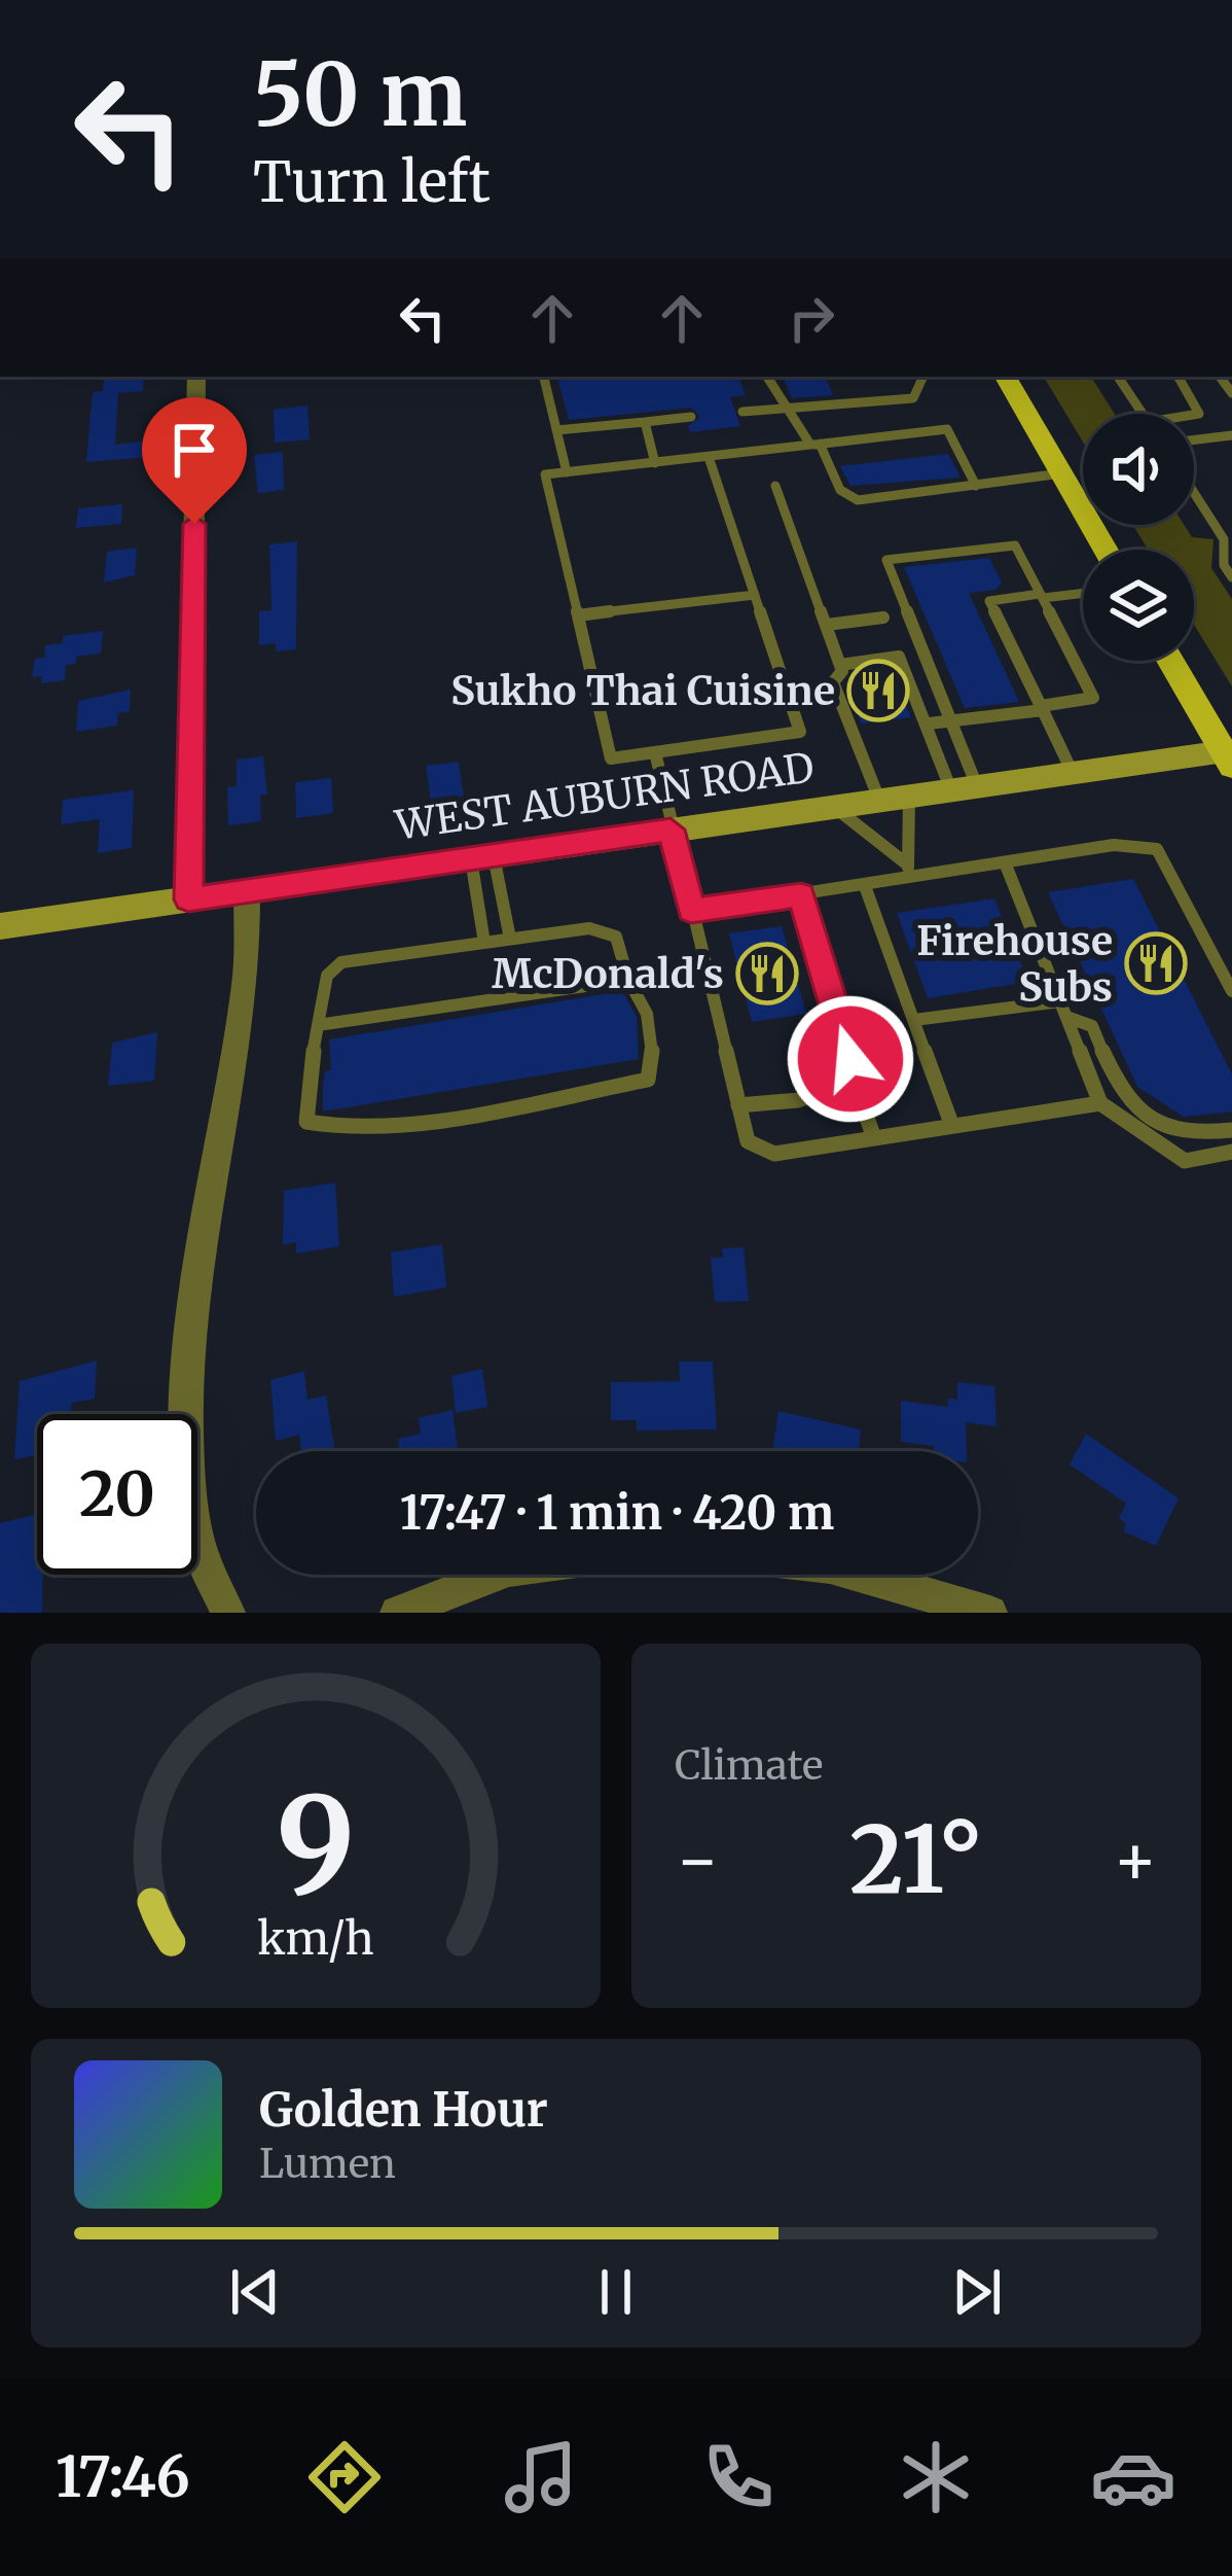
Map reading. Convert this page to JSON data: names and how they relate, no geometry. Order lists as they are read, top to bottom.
{
  "streets": {
    "main road": ["WEST AUBURN ROAD"]
  },
  "places": {
    "restaurant": ["Sukho Thai Cuisine", "Firehouse Subs", "McDonald's"]
  },
  "page": {
    "turn": ["50 m", "Turn left"],
    "limit": "20",
    "trip": "17:47 · 1 min · 420 m",
    "tile": "Climate",
    "heat": ["−", "21°", "+"],
    "song": ["Golden Hour", "Lumen"],
    "tabs": "17:46",
    "gauge": ["9", "km/h"]
  }
}
